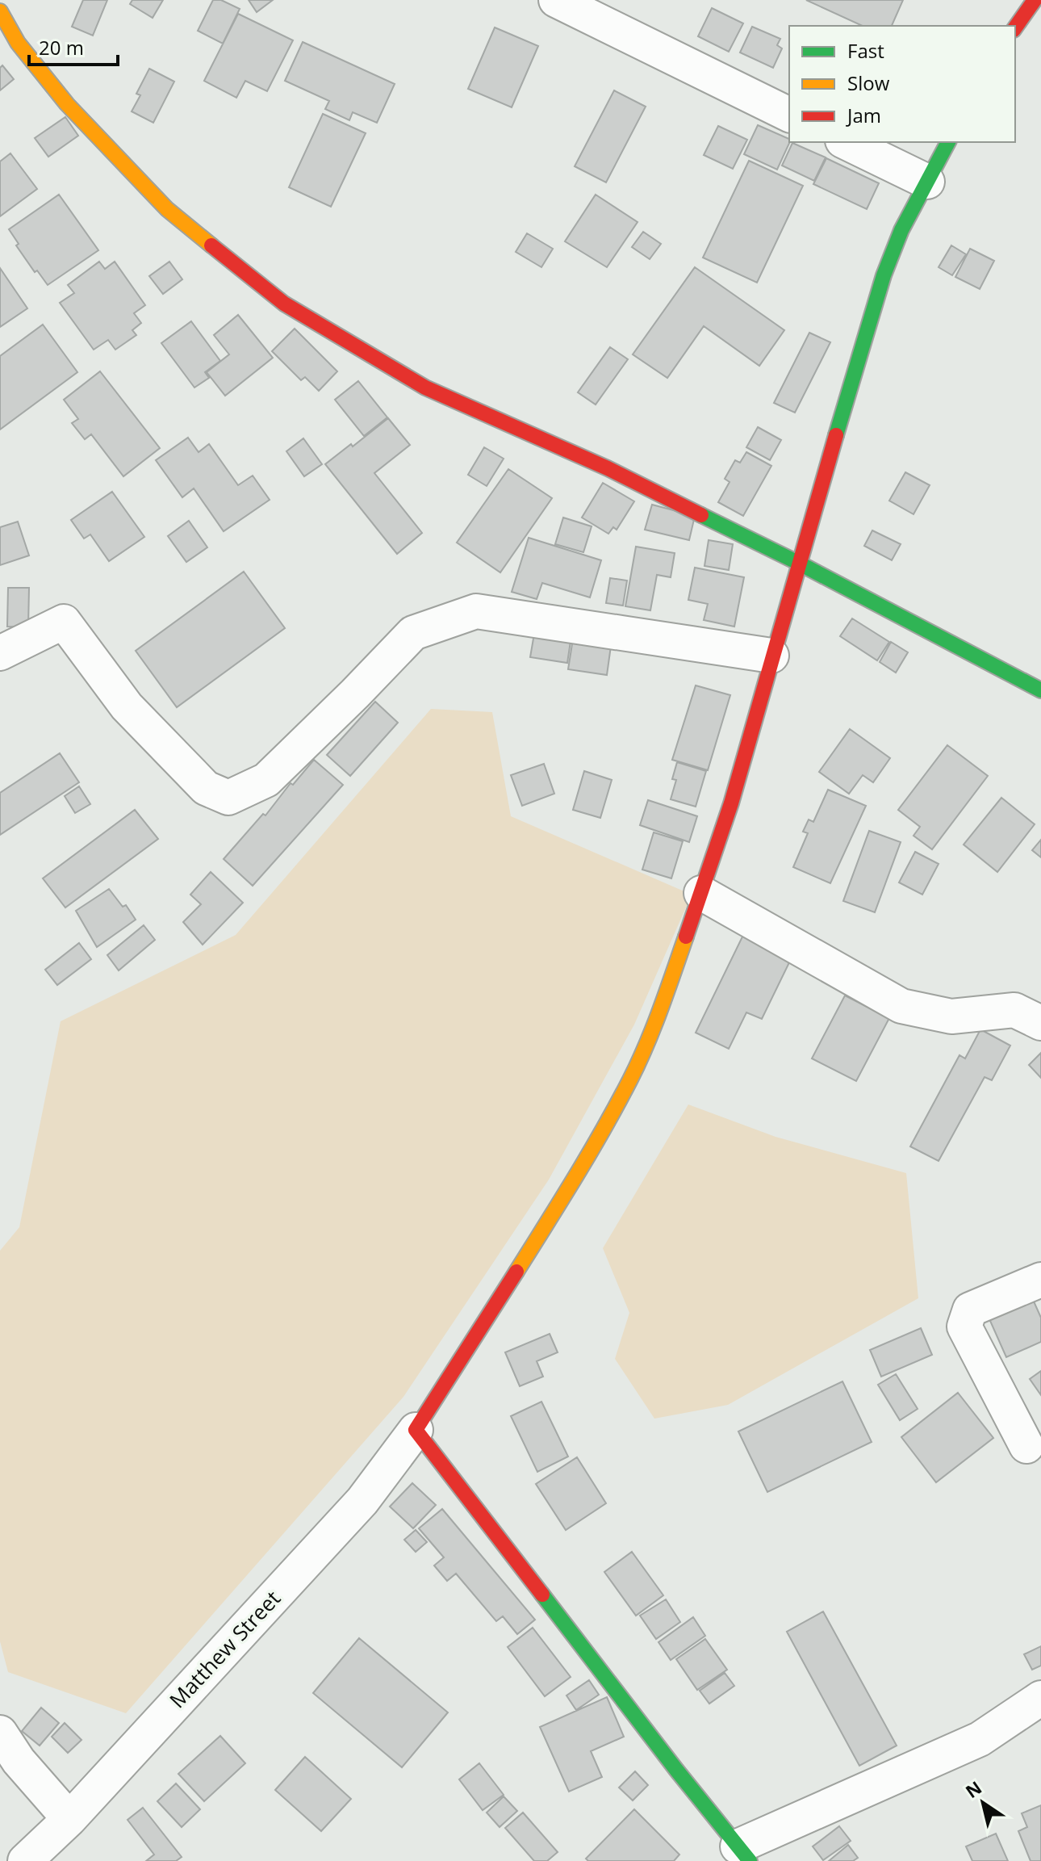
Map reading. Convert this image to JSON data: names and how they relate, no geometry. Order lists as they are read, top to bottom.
{
  "streets": {
    "street": ["Matthew Street"]
  },
  "legend": ["Fast", "Slow", "Jam"],
  "scale_bar": "20 m",
  "north": "top left"
}
